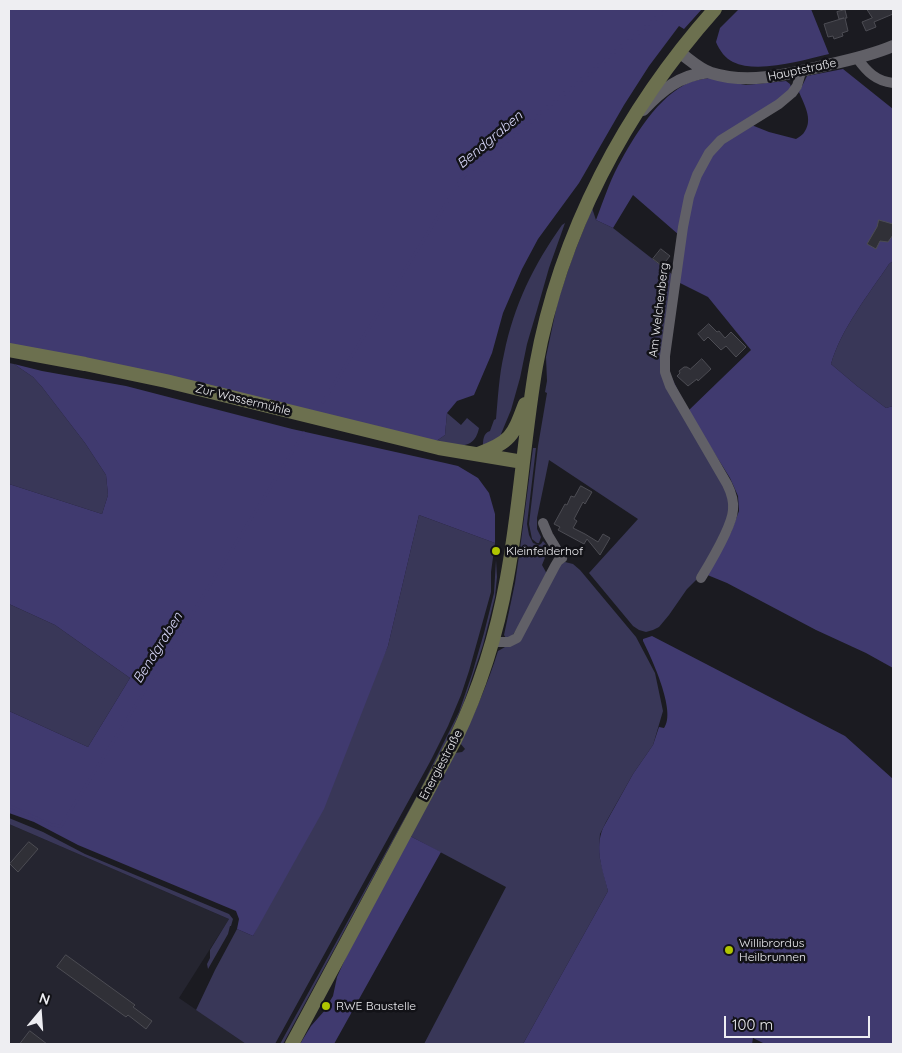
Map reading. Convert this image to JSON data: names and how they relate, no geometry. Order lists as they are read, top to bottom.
{
  "streets": {
    "main road": ["Zur Wassermühle", "Energiestraße"],
    "street": ["Hauptstraße", "Am Welchenberg"]
  },
  "crossings": [
    ["Hauptstraße", "Am Welchenberg"],
    ["Zur Wassermühle", "Energiestraße"]
  ],
  "water": ["Bendgraben"],
  "places": ["Kleinfelderhof", "Willibrordus Heilbrunnen", "RWE Baustelle"],
  "scale_bar": "100 m",
  "north": "top"
}
